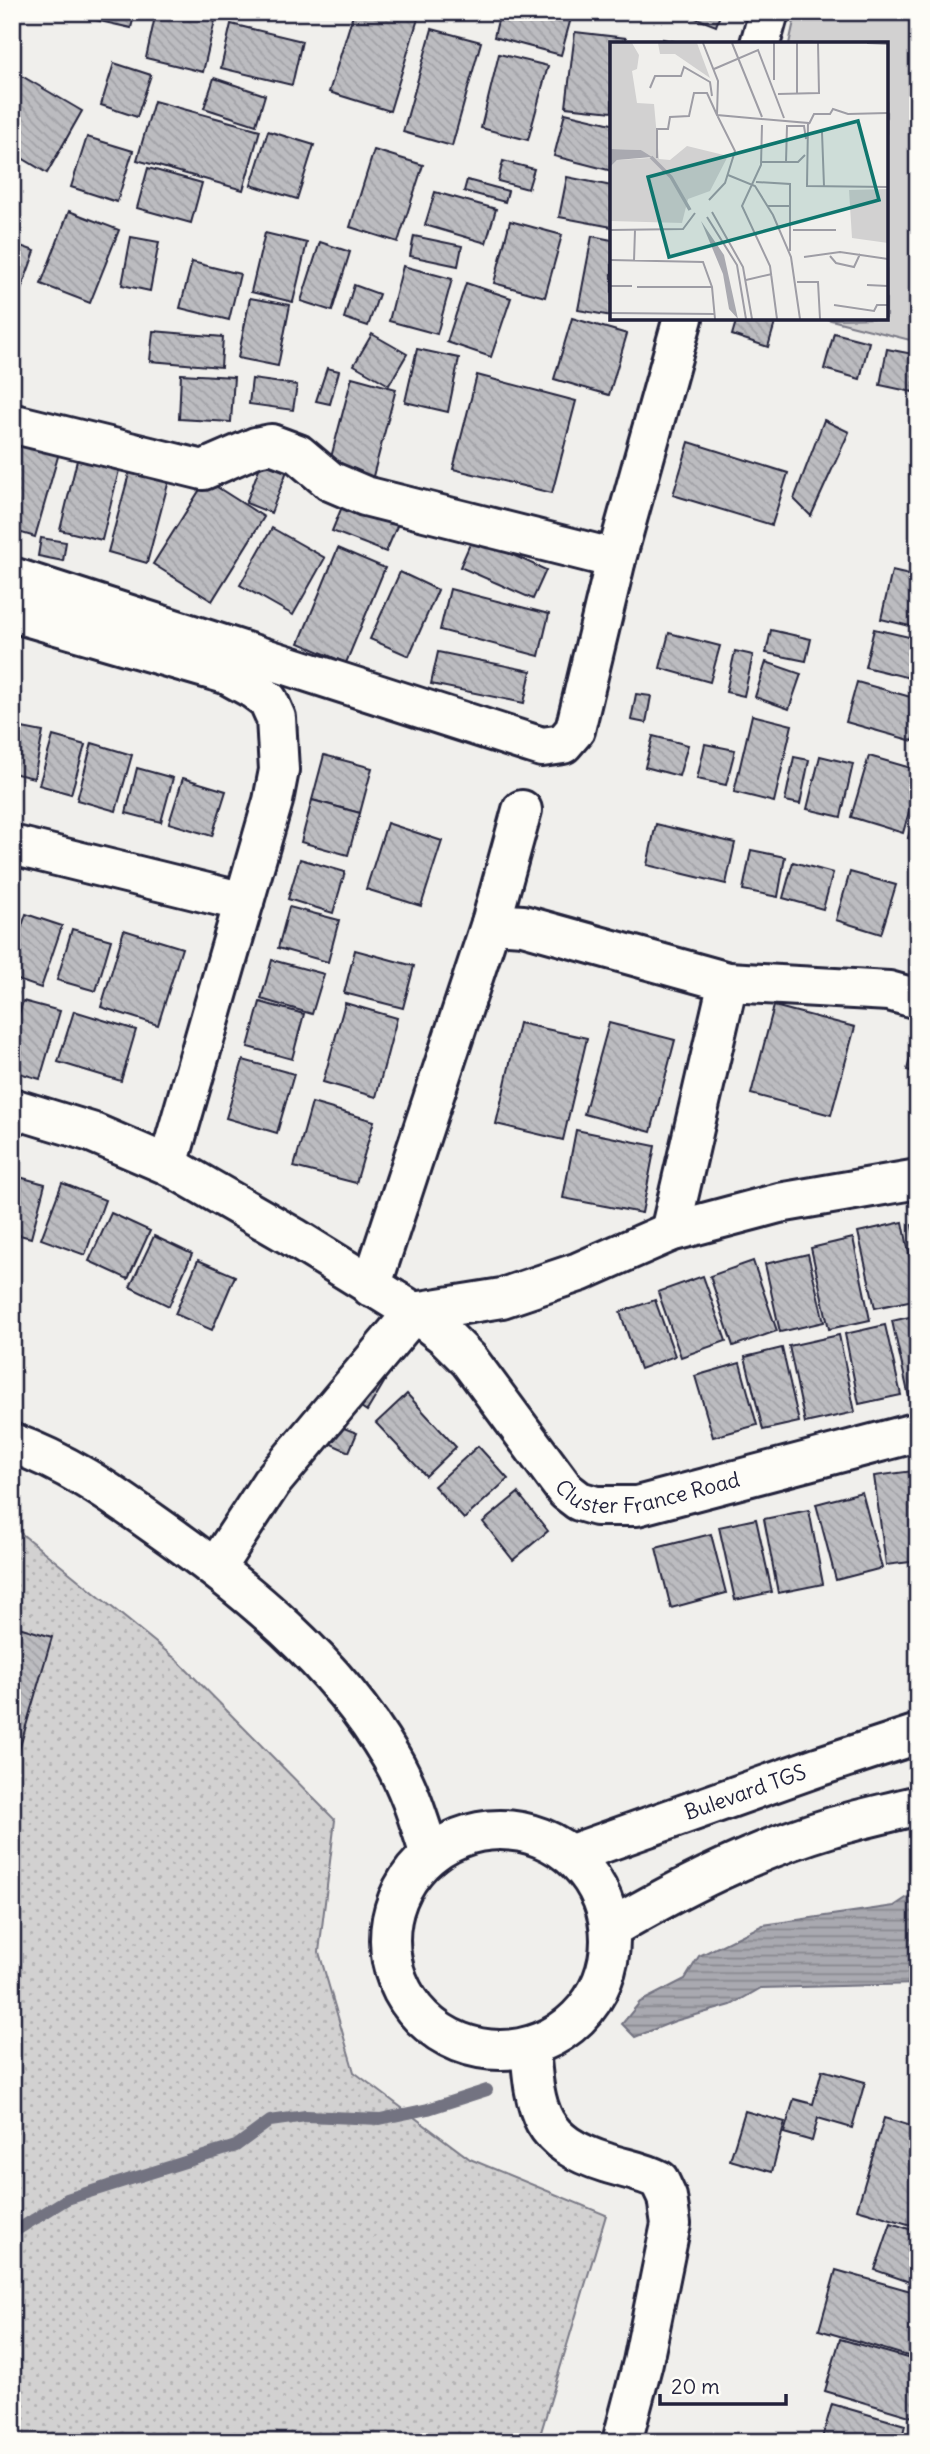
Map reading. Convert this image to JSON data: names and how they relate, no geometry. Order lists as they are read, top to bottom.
{
  "streets": {
    "street": ["Cluster France Road", "Bulevard TGS"]
  },
  "scale_bar": "20 m"
}
